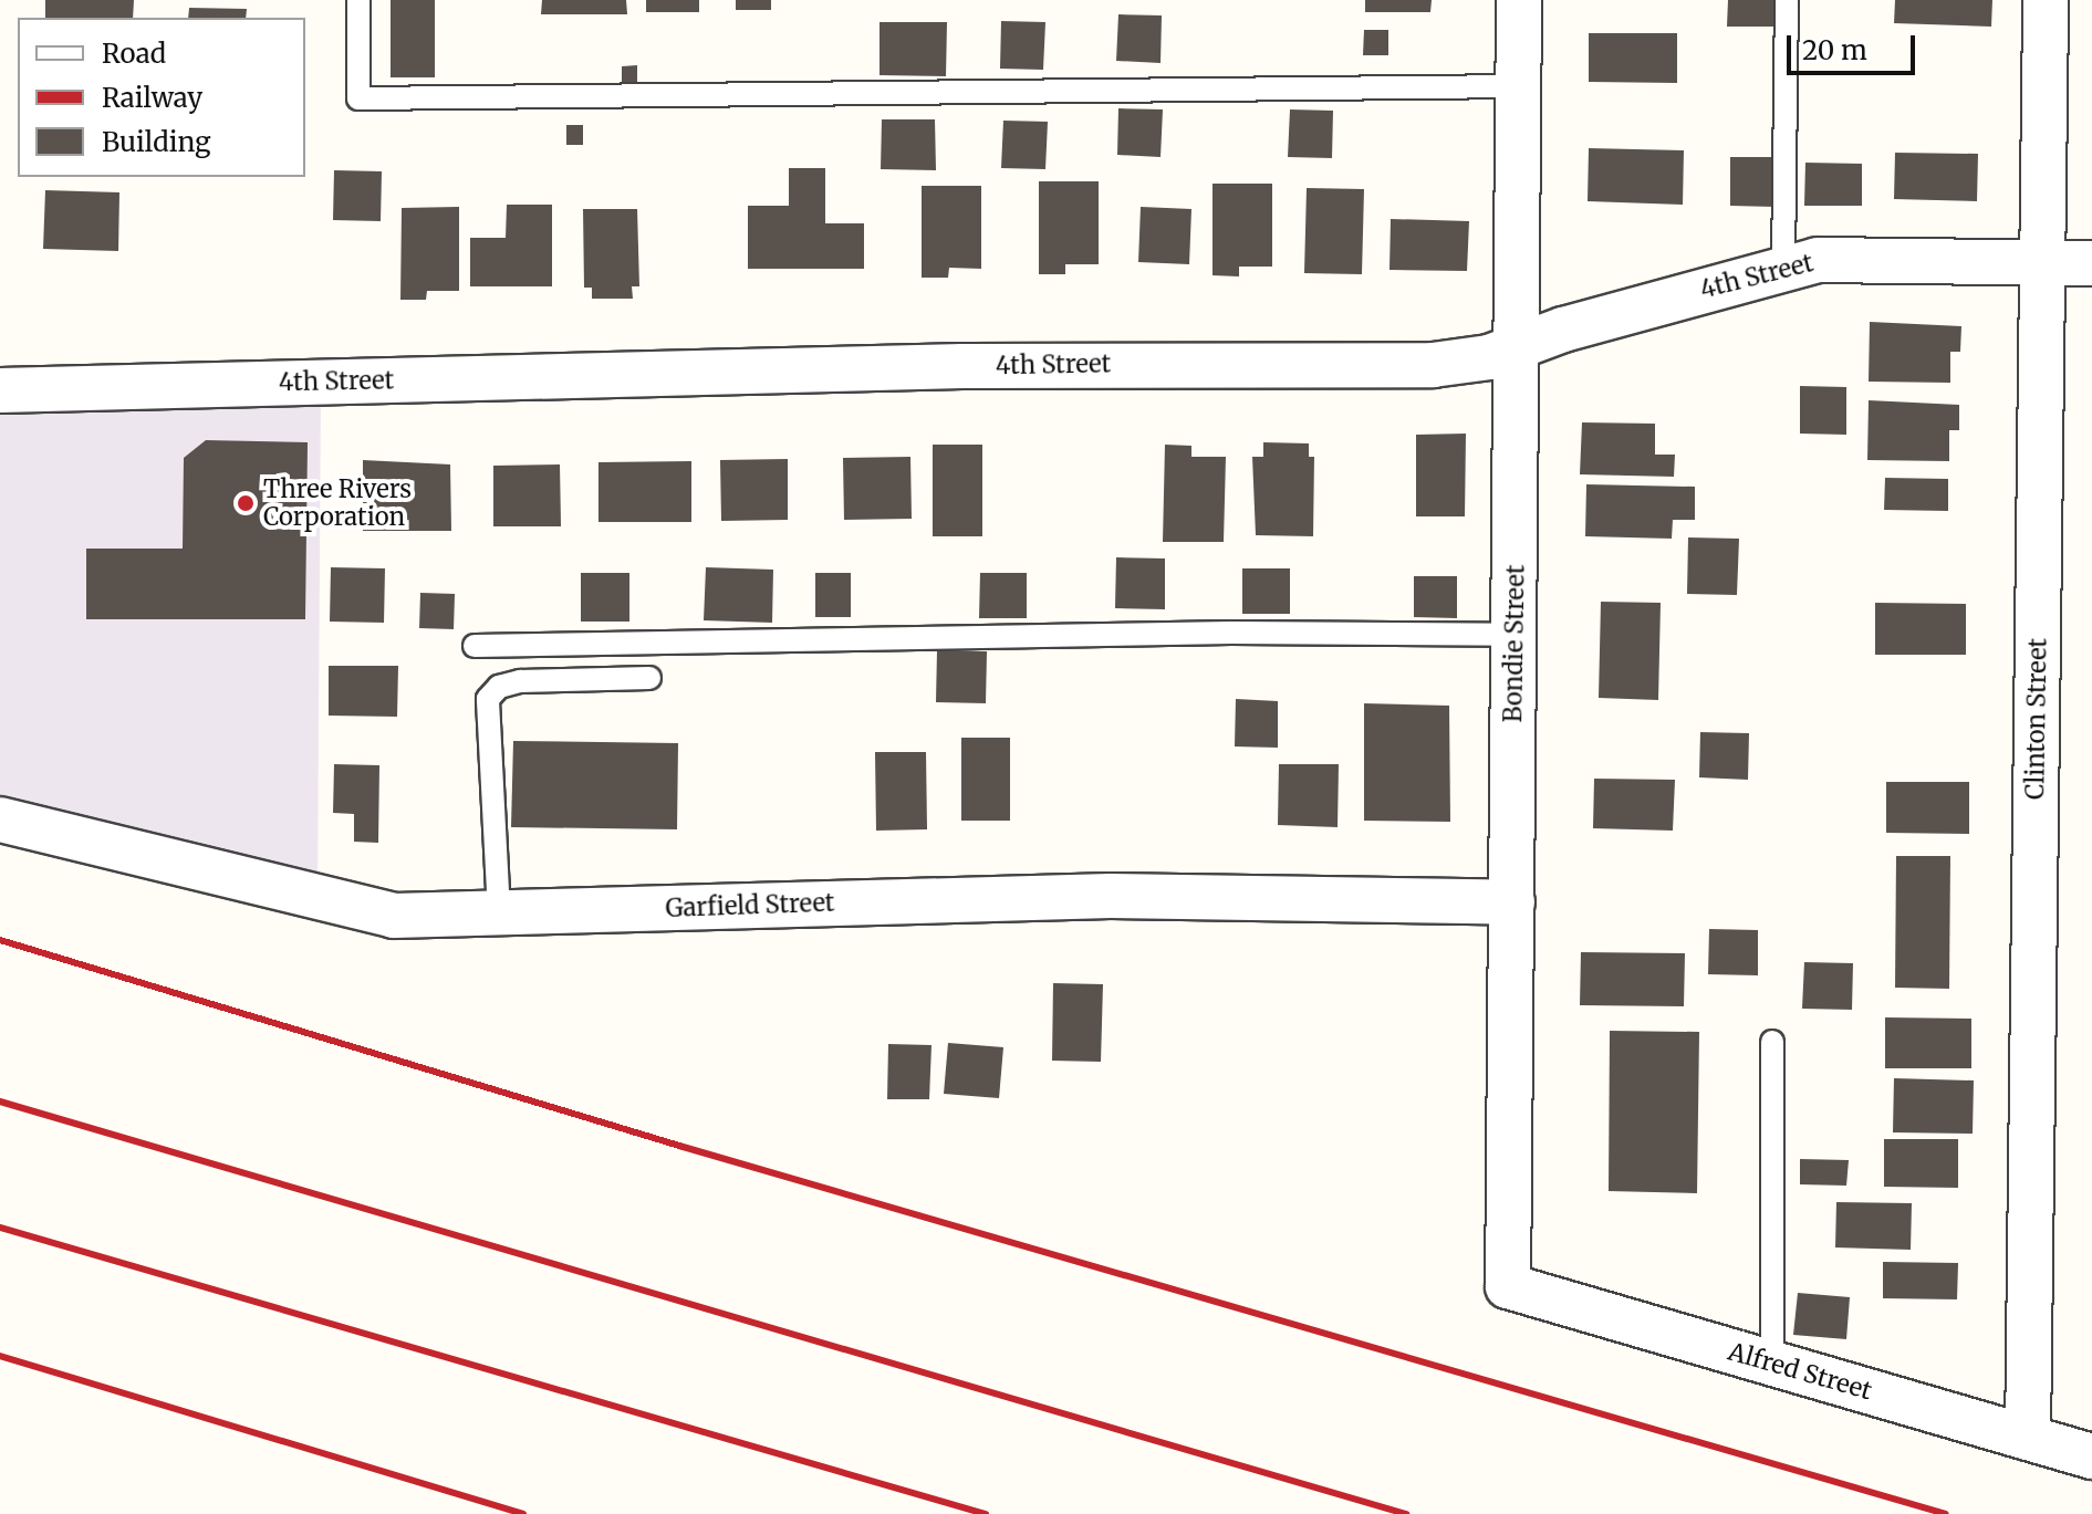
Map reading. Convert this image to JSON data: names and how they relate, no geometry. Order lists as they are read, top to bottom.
{
  "streets": {
    "street": [
      "4th Street",
      "Bondie Street",
      "Clinton Street",
      "Garfield Street",
      "Alfred Street"
    ]
  },
  "crossings": [
    ["4th Street", "Bondie Street"],
    ["4th Street", "Clinton Street"],
    ["Bondie Street", "Garfield Street"],
    ["Bondie Street", "Alfred Street"],
    ["Clinton Street", "Alfred Street"]
  ],
  "places": ["Three Rivers Corporation"],
  "legend": ["Road", "Railway", "Building"],
  "scale_bar": "20 m"
}
